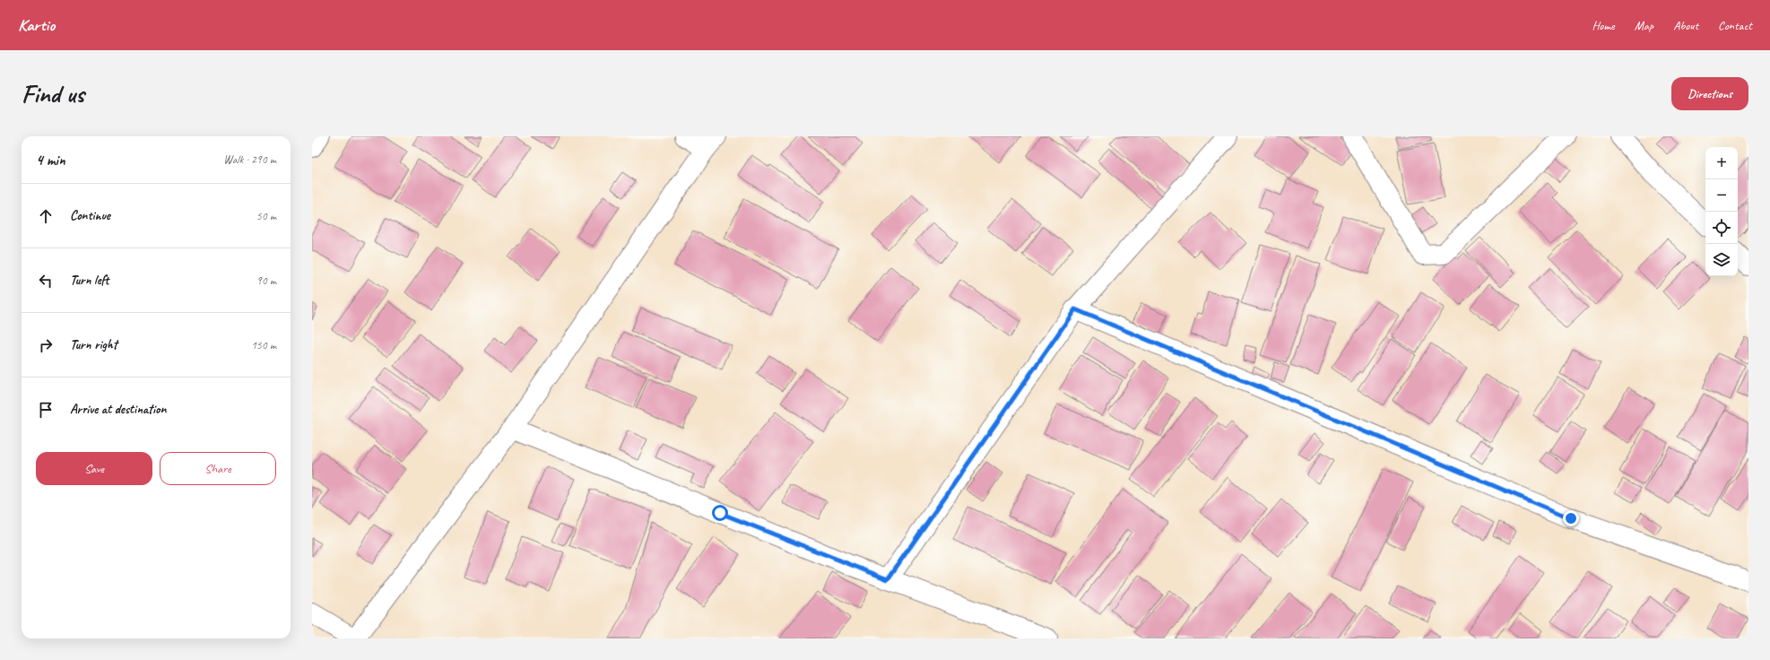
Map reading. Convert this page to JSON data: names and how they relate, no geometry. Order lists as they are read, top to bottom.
{
  "page": {
    "header": "Kartio",
    "nav": [
      "Home",
      "Map",
      "About",
      "Contact"
    ],
    "buttons": [
      "Directions",
      ["Save", "Share"]
    ],
    "title": "Find us",
    "heading": ["4 min", "Walk · 290 m"],
    "map_buttons": ["+", "−"],
    "list": [
      ["Continue", "50 m"],
      ["Turn left", "90 m"],
      ["Turn right", "150 m"],
      "Arrive at destination"
    ]
  }
}
